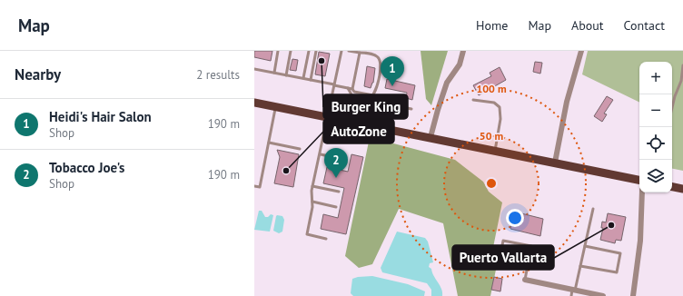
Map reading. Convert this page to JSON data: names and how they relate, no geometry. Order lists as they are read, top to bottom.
{
  "places": ["Burger King", "AutoZone", "Puerto Vallarta"],
  "page": {
    "header": "Map",
    "nav": [
      "Home",
      "Map",
      "About",
      "Contact"
    ],
    "heading": ["Nearby", "2 results"],
    "pins": ["1", "2"],
    "map_buttons": ["+", "−"],
    "list": [
      {
        "mark": "1",
        "name": "Heidi's Hair Salon",
        "note": "Shop",
        "value": "190 m"
      },
      {
        "mark": "2",
        "name": "Tobacco Joe's",
        "note": "Shop",
        "value": "190 m"
      }
    ]
  },
  "rings": ["100 m", "50 m"]
}
